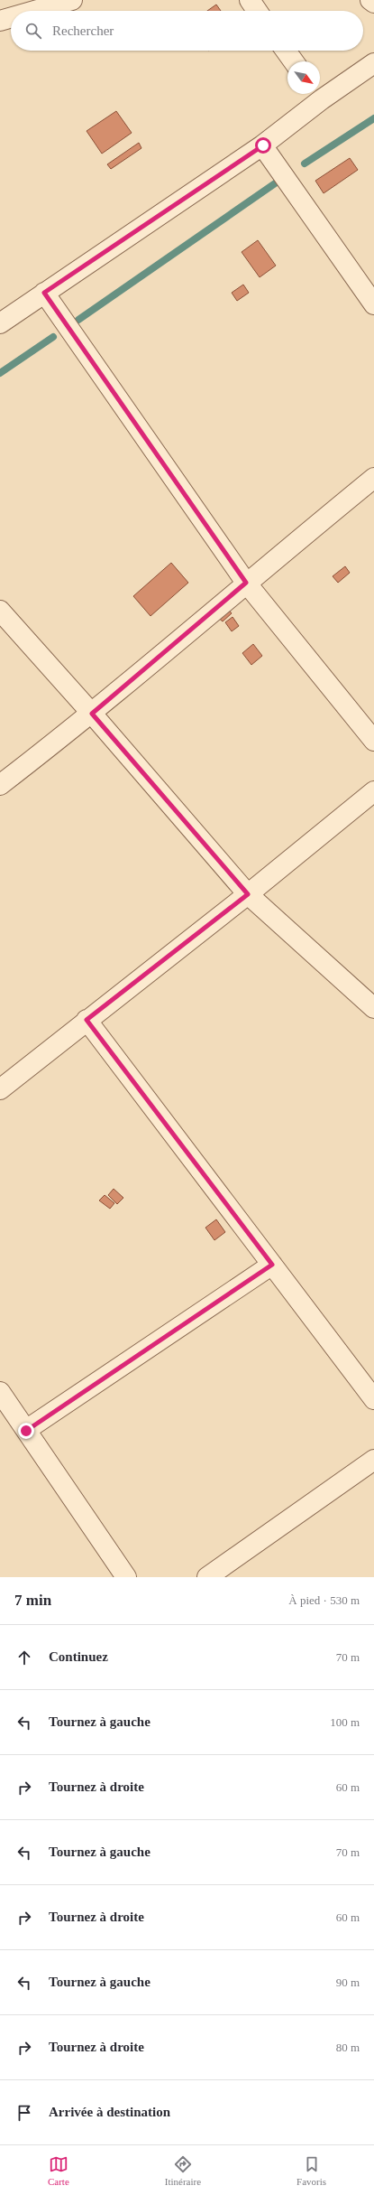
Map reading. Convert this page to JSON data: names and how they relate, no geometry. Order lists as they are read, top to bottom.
{
  "north": "bottom right",
  "page": {
    "search": "Rechercher",
    "heading": ["7 min", "À pied · 530 m"],
    "list": [
      ["Continuez", "70 m"],
      ["Tournez à gauche", "100 m"],
      ["Tournez à droite", "60 m"],
      ["Tournez à gauche", "70 m"],
      ["Tournez à droite", "60 m"],
      ["Tournez à gauche", "90 m"],
      ["Tournez à droite", "80 m"],
      "Arrivée à destination"
    ],
    "nav": ["Carte", "Itinéraire", "Favoris"]
  }
}
